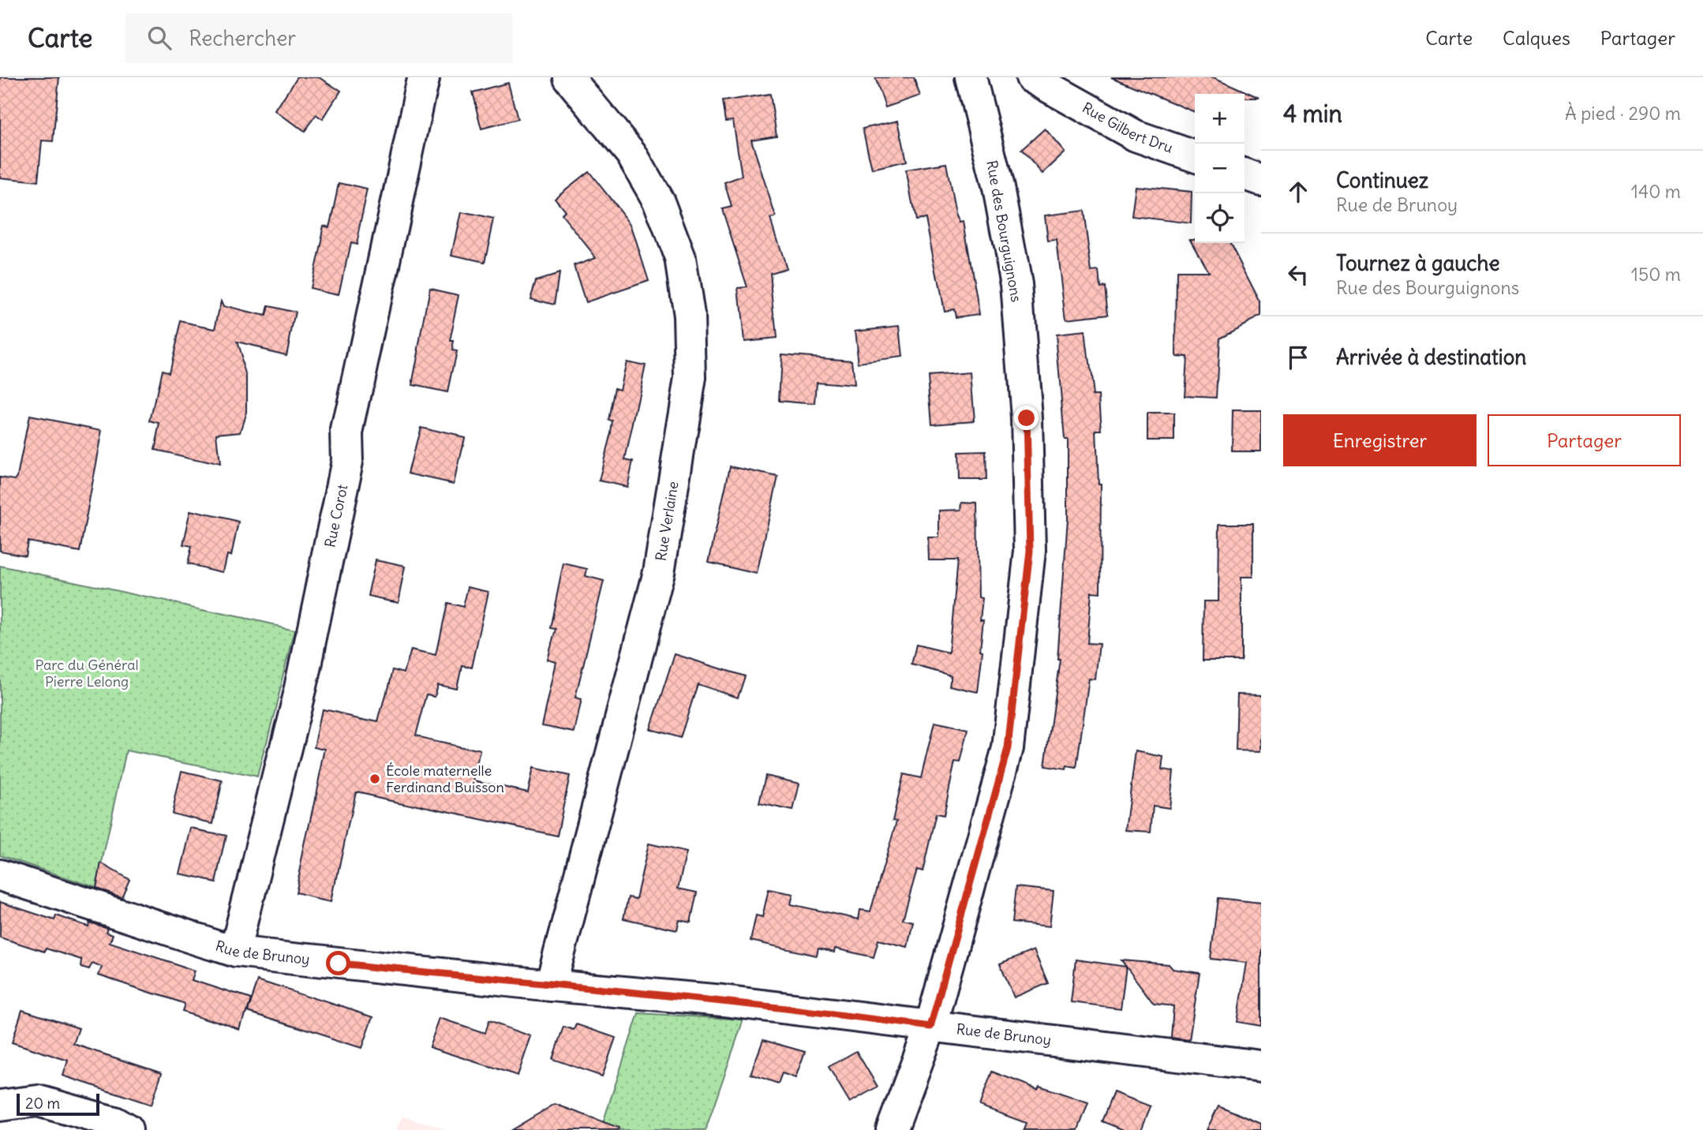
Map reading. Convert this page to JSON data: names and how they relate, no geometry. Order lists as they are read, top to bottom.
{
  "streets": {
    "street": [
      "Rue Gilbert Dru",
      "Rue des Bourguignons",
      "Rue Corot",
      "Rue Verlaine",
      "Rue de Brunoy"
    ]
  },
  "crossings": [
    ["Rue des Bourguignons", "Rue de Brunoy"],
    ["Rue Corot", "Rue de Brunoy"],
    ["Rue Verlaine", "Rue de Brunoy"]
  ],
  "parks": ["Parc du Général Pierre Lelong"],
  "places": ["École maternelle Ferdinand Buisson"],
  "scale_bar": "20 m",
  "page": {
    "header": "Carte",
    "search": "Rechercher",
    "nav": ["Carte", "Calques", "Partager"],
    "heading": ["4 min", "À pied · 290 m"],
    "map_buttons": ["+", "−"],
    "list": [
      ["Continuez", "Rue de Brunoy", "140 m"],
      ["Tournez à gauche", "Rue des Bourguignons", "150 m"],
      "Arrivée à destination"
    ],
    "buttons": ["Enregistrer", "Partager"],
    "scale": "20 m"
  }
}
